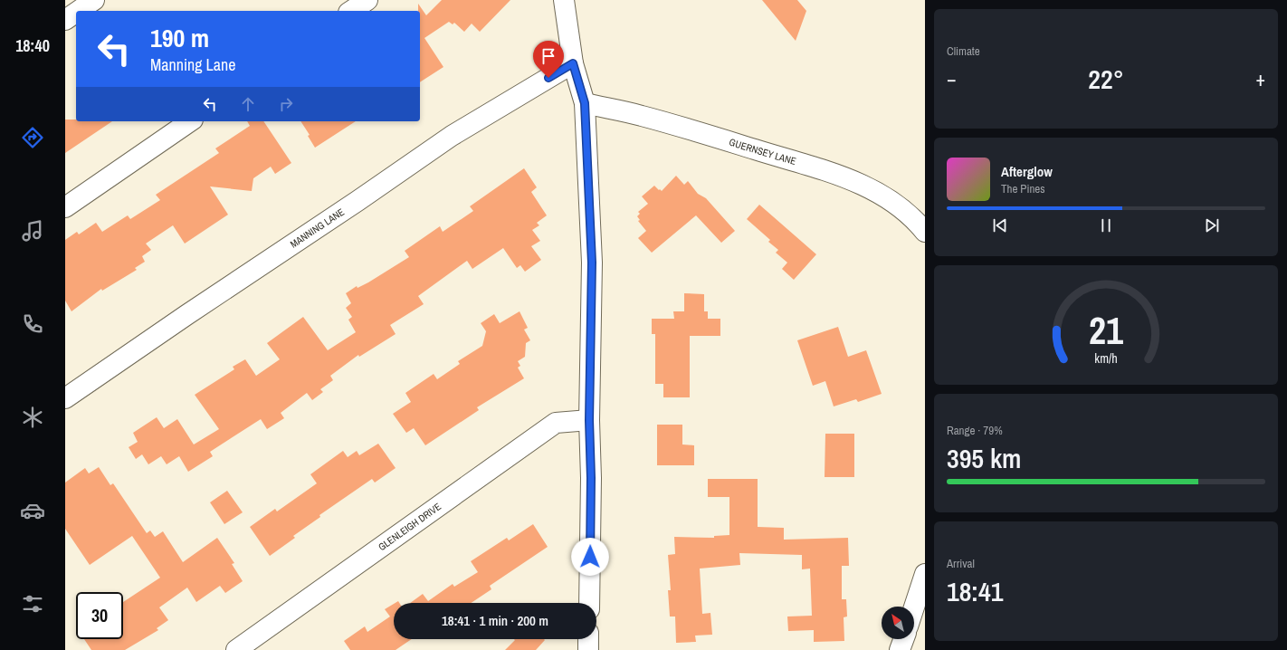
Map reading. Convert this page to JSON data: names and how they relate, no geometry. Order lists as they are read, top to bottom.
{
  "streets": {
    "street": ["GUERNSEY LANE", "MANNING LANE", "GLENLEIGH DRIVE"]
  },
  "north": "top left",
  "page": {
    "tabs": "18:40",
    "tile": [
      "Climate",
      ["Range · 79%", "395 km"],
      ["Arrival", "18:41"]
    ],
    "turn": ["190 m", "Manning Lane"],
    "heat": ["−", "22°", "+"],
    "song": ["Afterglow", "The Pines"],
    "limit": "30",
    "trip": "18:41 · 1 min · 200 m",
    "gauge": ["21", "km/h"]
  }
}
